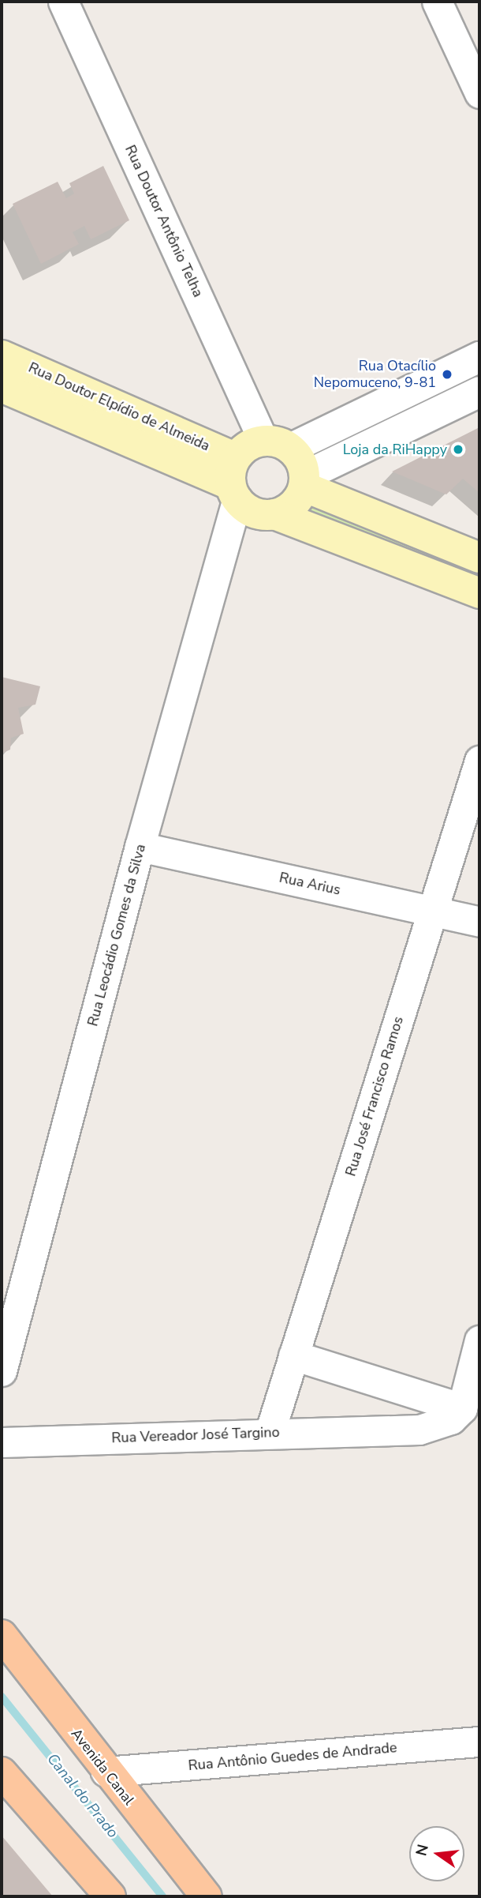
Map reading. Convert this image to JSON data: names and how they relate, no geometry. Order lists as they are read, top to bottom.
{
  "streets": {
    "main road": ["Rua Doutor Elpídio de Almeida", "Avenida Canal"],
    "street": [
      "Rua Doutor Antônio Telha",
      "Rua Arius",
      "Rua Leocádio Gomes da Silva",
      "Rua José Francisco Ramos",
      "Rua Vereador José Targino",
      "Rua Antônio Guedes de Andrade"
    ]
  },
  "crossings": [
    ["Rua Doutor Antônio Telha", "Rua Doutor Elpídio de Almeida"],
    ["Rua Doutor Antônio Telha", "Rua Leocádio Gomes da Silva"],
    ["Rua Doutor Elpídio de Almeida", "Rua Leocádio Gomes da Silva"],
    ["Rua Arius", "Rua Leocádio Gomes da Silva"],
    ["Rua Arius", "Rua José Francisco Ramos"],
    ["Rua José Francisco Ramos", "Rua Vereador José Targino"],
    ["Rua Antônio Guedes de Andrade", "Avenida Canal"]
  ],
  "water": ["Canal do Prado"],
  "places": ["Rua Otacílio Nepomuceno, 9-81", "Loja da RiHappy"],
  "north": "left"
}
